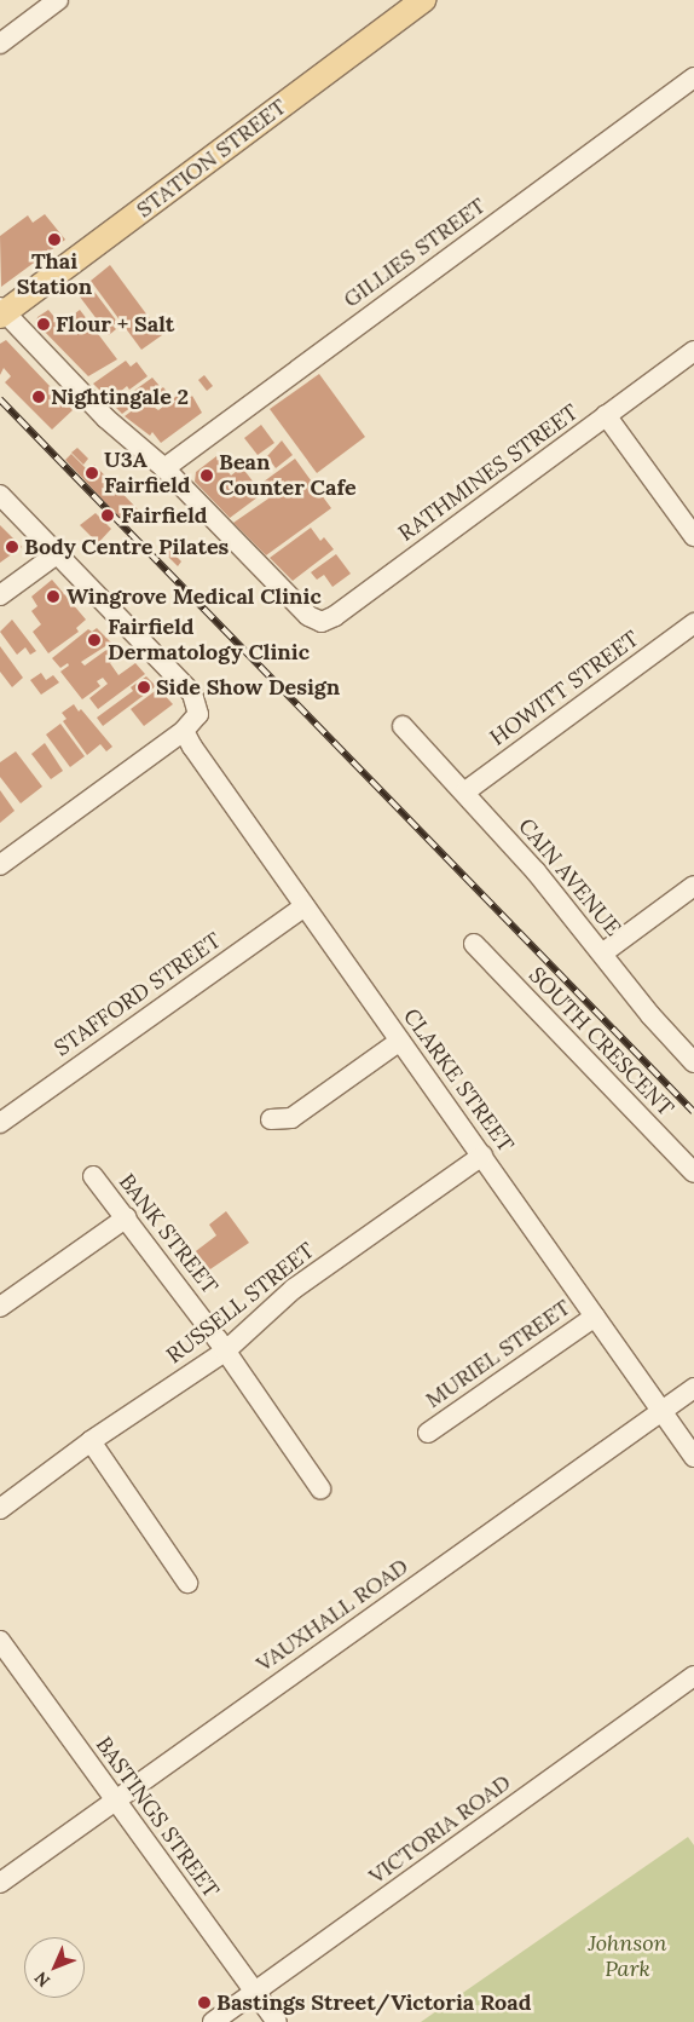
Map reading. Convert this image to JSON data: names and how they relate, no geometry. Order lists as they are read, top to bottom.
{
  "streets": {
    "main road": ["STATION STREET"],
    "street": [
      "GILLIES STREET",
      "RATHMINES STREET",
      "HOWITT STREET",
      "CAIN AVENUE",
      "STAFFORD STREET",
      "SOUTH CRESCENT",
      "CLARKE STREET",
      "BANK STREET",
      "RUSSELL STREET",
      "MURIEL STREET",
      "VAUXHALL ROAD",
      "BASTINGS STREET",
      "VICTORIA ROAD"
    ]
  },
  "crossings": [
    ["GILLIES STREET", "RATHMINES STREET"],
    ["HOWITT STREET", "CAIN AVENUE"],
    ["STAFFORD STREET", "CLARKE STREET"],
    ["CLARKE STREET", "RUSSELL STREET"],
    ["CLARKE STREET", "MURIEL STREET"],
    ["CLARKE STREET", "VAUXHALL ROAD"],
    ["BANK STREET", "RUSSELL STREET"],
    ["VAUXHALL ROAD", "BASTINGS STREET"],
    ["BASTINGS STREET", "VICTORIA ROAD"]
  ],
  "parks": ["Johnson Park"],
  "places": [
    "Thai Station",
    "Flour + Salt",
    "Nightingale 2",
    "U3A Fairfield",
    "Bean Counter Cafe",
    "Fairfield",
    "Body Centre Pilates",
    "Wingrove Medical Clinic",
    "Fairfield Dermatology Clinic",
    "Side Show Design",
    "Bastings Street/Victoria Road"
  ],
  "north": "bottom left"
}
